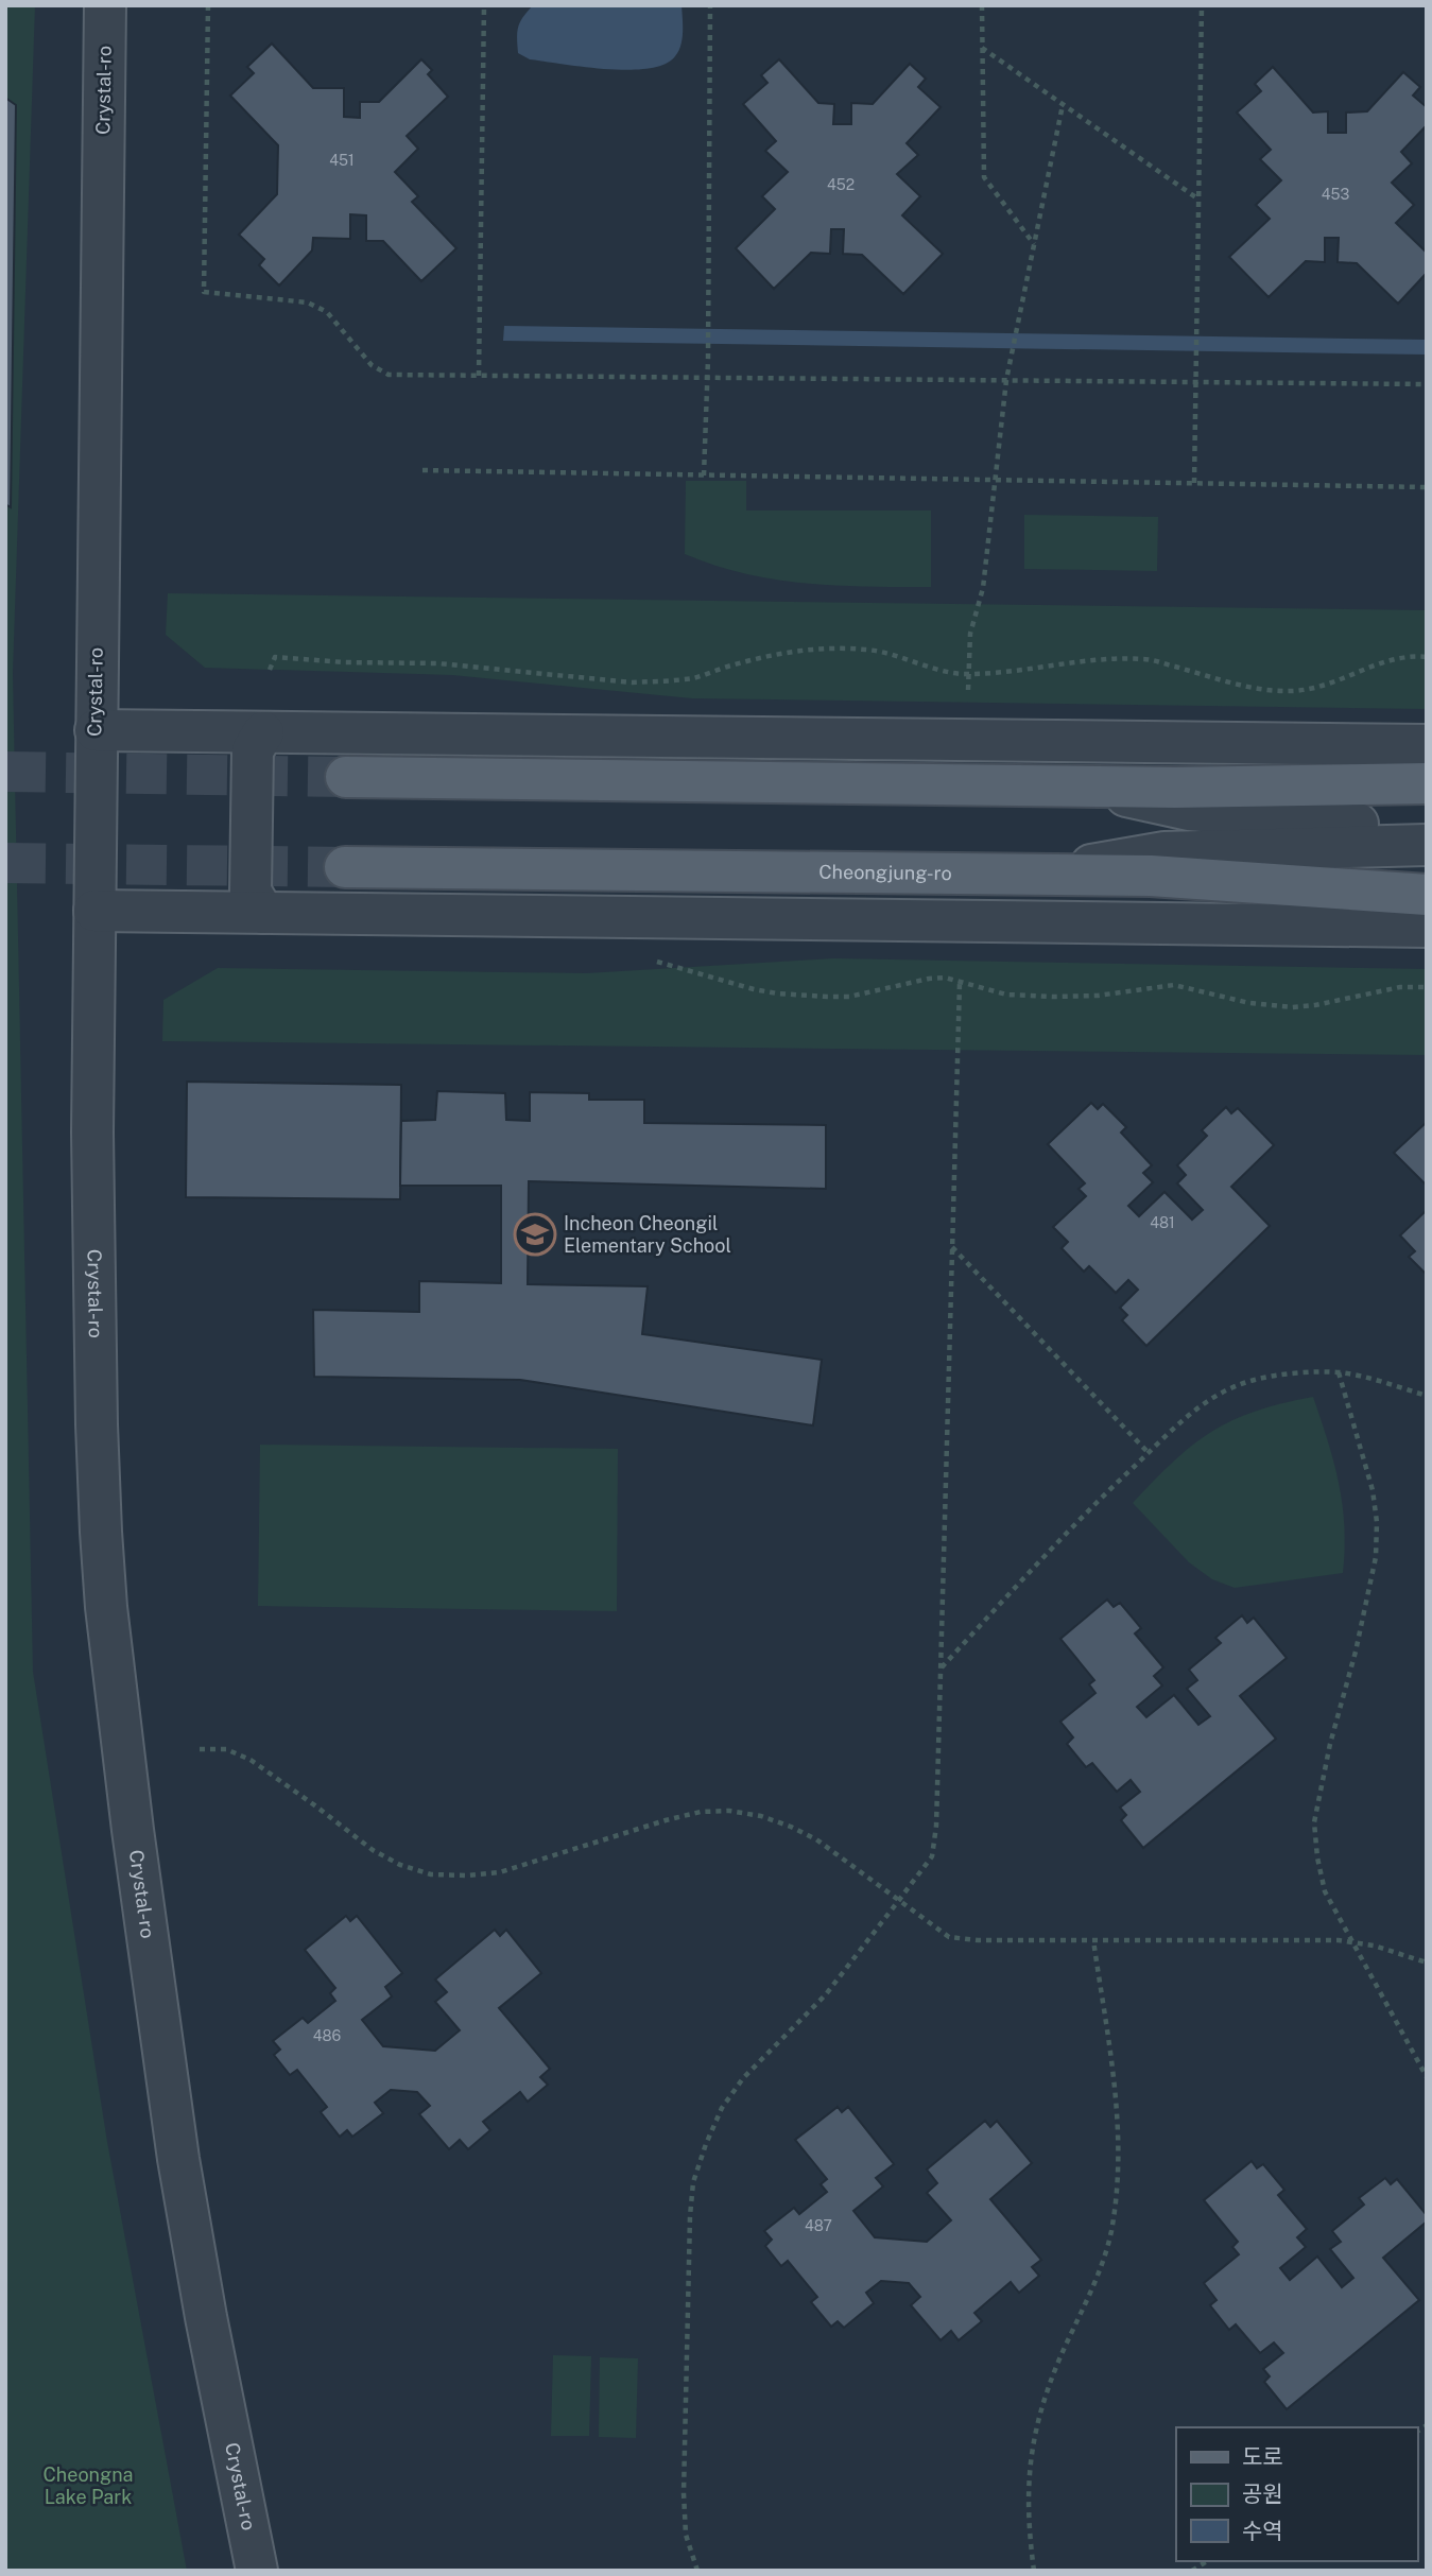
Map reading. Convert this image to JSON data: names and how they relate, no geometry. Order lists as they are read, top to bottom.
{
  "streets": {
    "main road": ["Cheongjung-ro"],
    "street": ["Crystal-ro"]
  },
  "parks": ["Cheongna Lake Park"],
  "places": {
    "school or university": ["Incheon Cheongil Elementary School"]
  },
  "house_numbers": [
    "451",
    "452",
    "453",
    "481",
    "486",
    "487"
  ],
  "legend": ["도로", "공원", "수역"]
}
